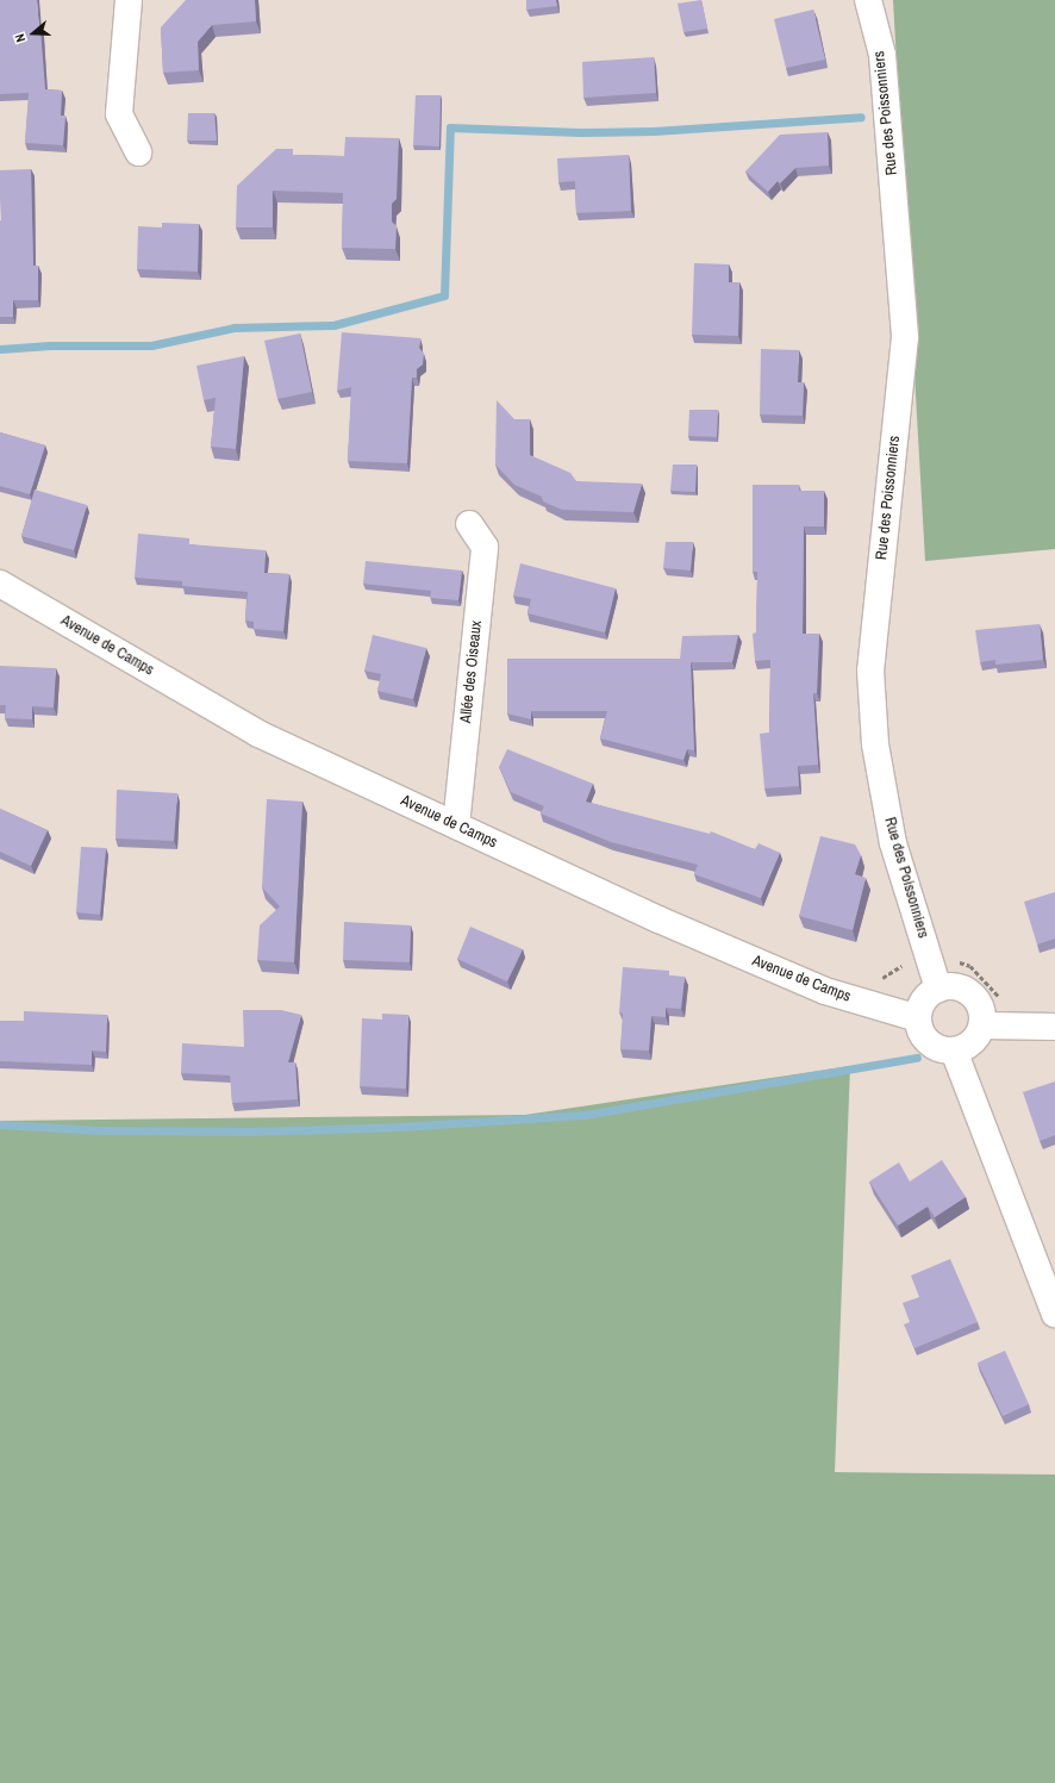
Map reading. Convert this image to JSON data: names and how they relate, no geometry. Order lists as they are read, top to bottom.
{
  "streets": {
    "street": ["Rue des Poissonniers", "Avenue de Camps", "Allée des Oiseaux"]
  },
  "crossings": [
    ["Rue des Poissonniers", "Avenue de Camps"],
    ["Avenue de Camps", "Allée des Oiseaux"]
  ],
  "north": "left"
}
